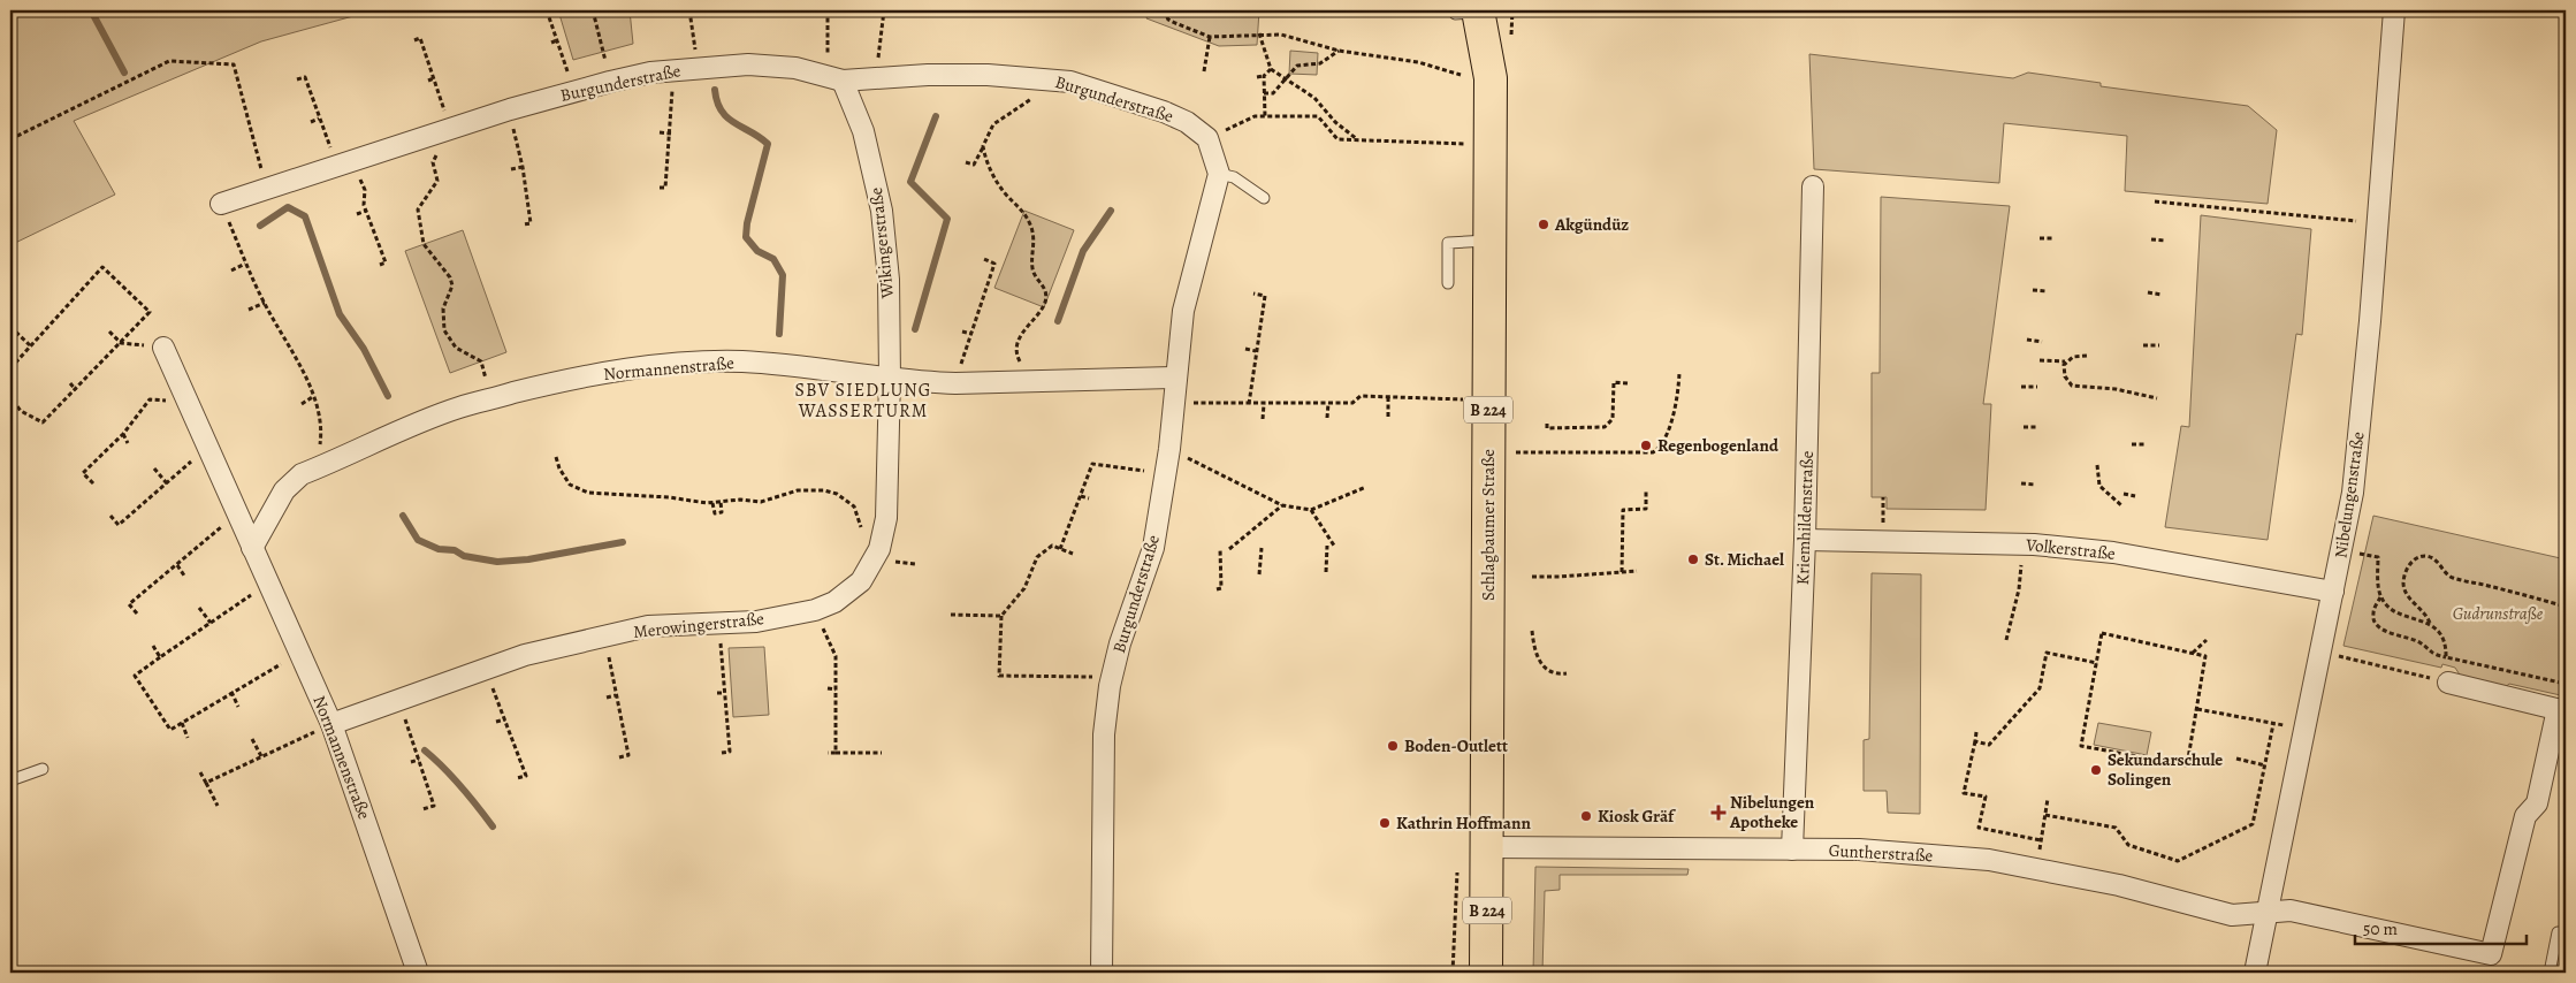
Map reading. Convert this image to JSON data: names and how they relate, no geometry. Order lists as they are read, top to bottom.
{
  "streets": {
    "main road": ["B 224", "Schlagbaumer Straße"],
    "street": [
      "Burgunderstraße",
      "Wikingerstraße",
      "Normannenstraße",
      "Nibelungenstraße",
      "Kriemhildenstraße",
      "Volkerstraße",
      "Merowingerstraße",
      "Guntherstraße"
    ]
  },
  "crossings": [
    ["Burgunderstraße", "Wikingerstraße"],
    ["Burgunderstraße", "Normannenstraße"],
    ["Wikingerstraße", "Normannenstraße"],
    ["Wikingerstraße", "Merowingerstraße"],
    ["Normannenstraße", "Merowingerstraße"],
    ["Nibelungenstraße", "Volkerstraße"],
    ["Nibelungenstraße", "Guntherstraße"],
    ["Kriemhildenstraße", "Volkerstraße"],
    ["Kriemhildenstraße", "Guntherstraße"],
    ["Schlagbaumer Straße", "Guntherstraße"]
  ],
  "districts": ["SBV SIEDLUNG WASSERTURM"],
  "parks": ["Gudrunstraße"],
  "places": {
    "other": [
      "Akgündüz",
      "Regenbogenland",
      "St. Michael",
      "Boden-Outlett",
      "Sekundarschule Solingen",
      "Kiosk Gräf",
      "Kathrin Hoffmann"
    ],
    "health": ["Nibelungen Apotheke"]
  },
  "scale_bar": "50 m"
}
